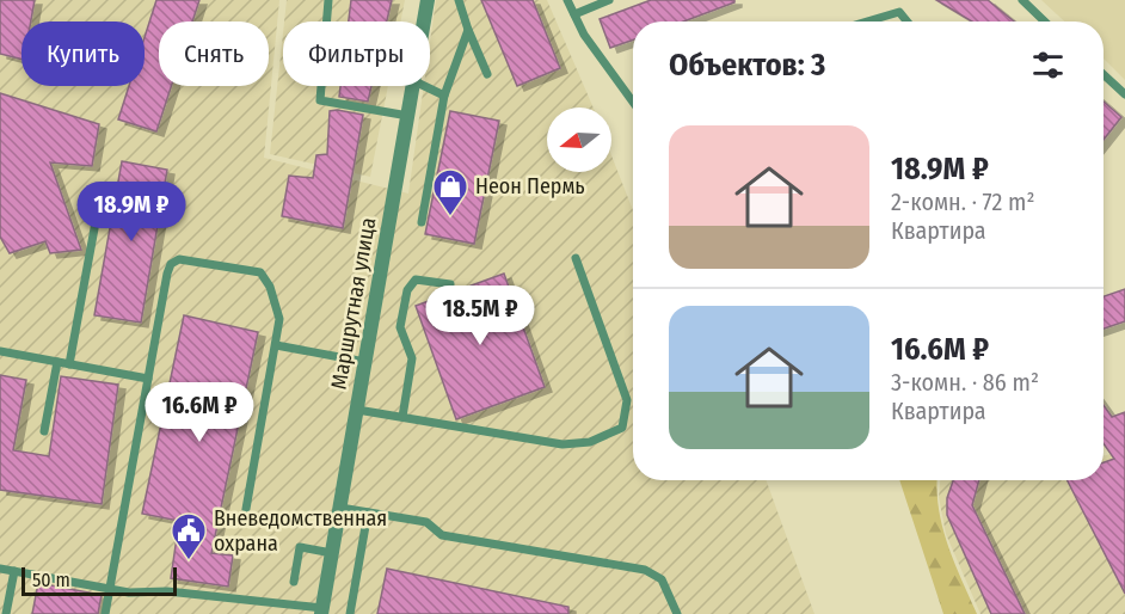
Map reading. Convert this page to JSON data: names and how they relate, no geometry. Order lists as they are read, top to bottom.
{
  "streets": {
    "street": ["Маршрутная улица"]
  },
  "places": {
    "shop": ["Неон Пермь"],
    "public building": ["Вневедомственная охрана"]
  },
  "scale_bar": "50 m",
  "north": "left",
  "page": {
    "chip": ["Купить", "Снять", "Фильтры"],
    "heading": "Объектов: 3",
    "list": [
      {
        "name": "18.9M ₽",
        "note": "2-комн. · 72 m² · Квартира"
      },
      {
        "name": "16.6M ₽",
        "note": "3-комн. · 86 m² · Квартира"
      }
    ],
    "price": ["18.9M ₽", "18.5M ₽", "16.6M ₽"],
    "scale": "50 m"
  }
}
